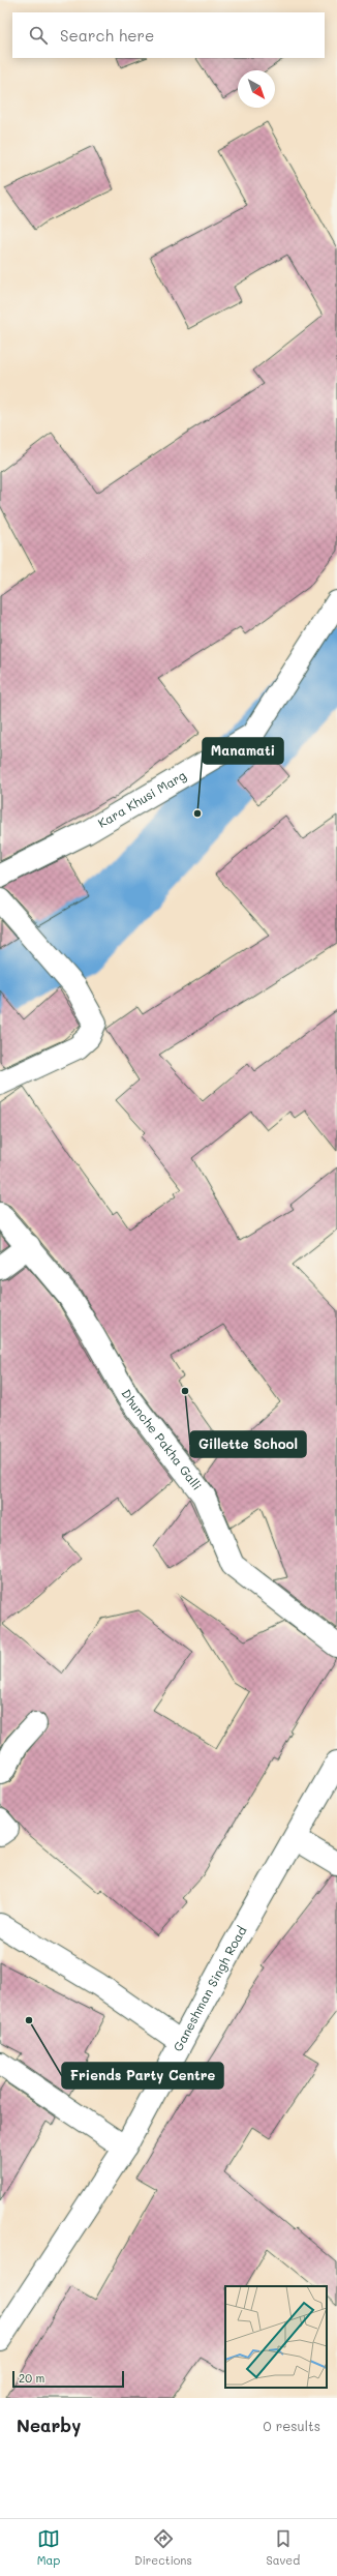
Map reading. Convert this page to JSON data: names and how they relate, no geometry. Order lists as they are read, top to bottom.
{
  "streets": {
    "main road": ["Kara Khusi Marg", "Dhunche Pakha Galli", "Ganeshman Singh Road"]
  },
  "places": ["Manamati", "Gillette School", "Friends Party Centre"],
  "scale_bar": "20 m",
  "north": "bottom right",
  "page": {
    "search": "Search here",
    "scale": "20 m",
    "heading": ["Nearby", "0 results"],
    "nav": ["Map", "Directions", "Saved"]
  }
}
